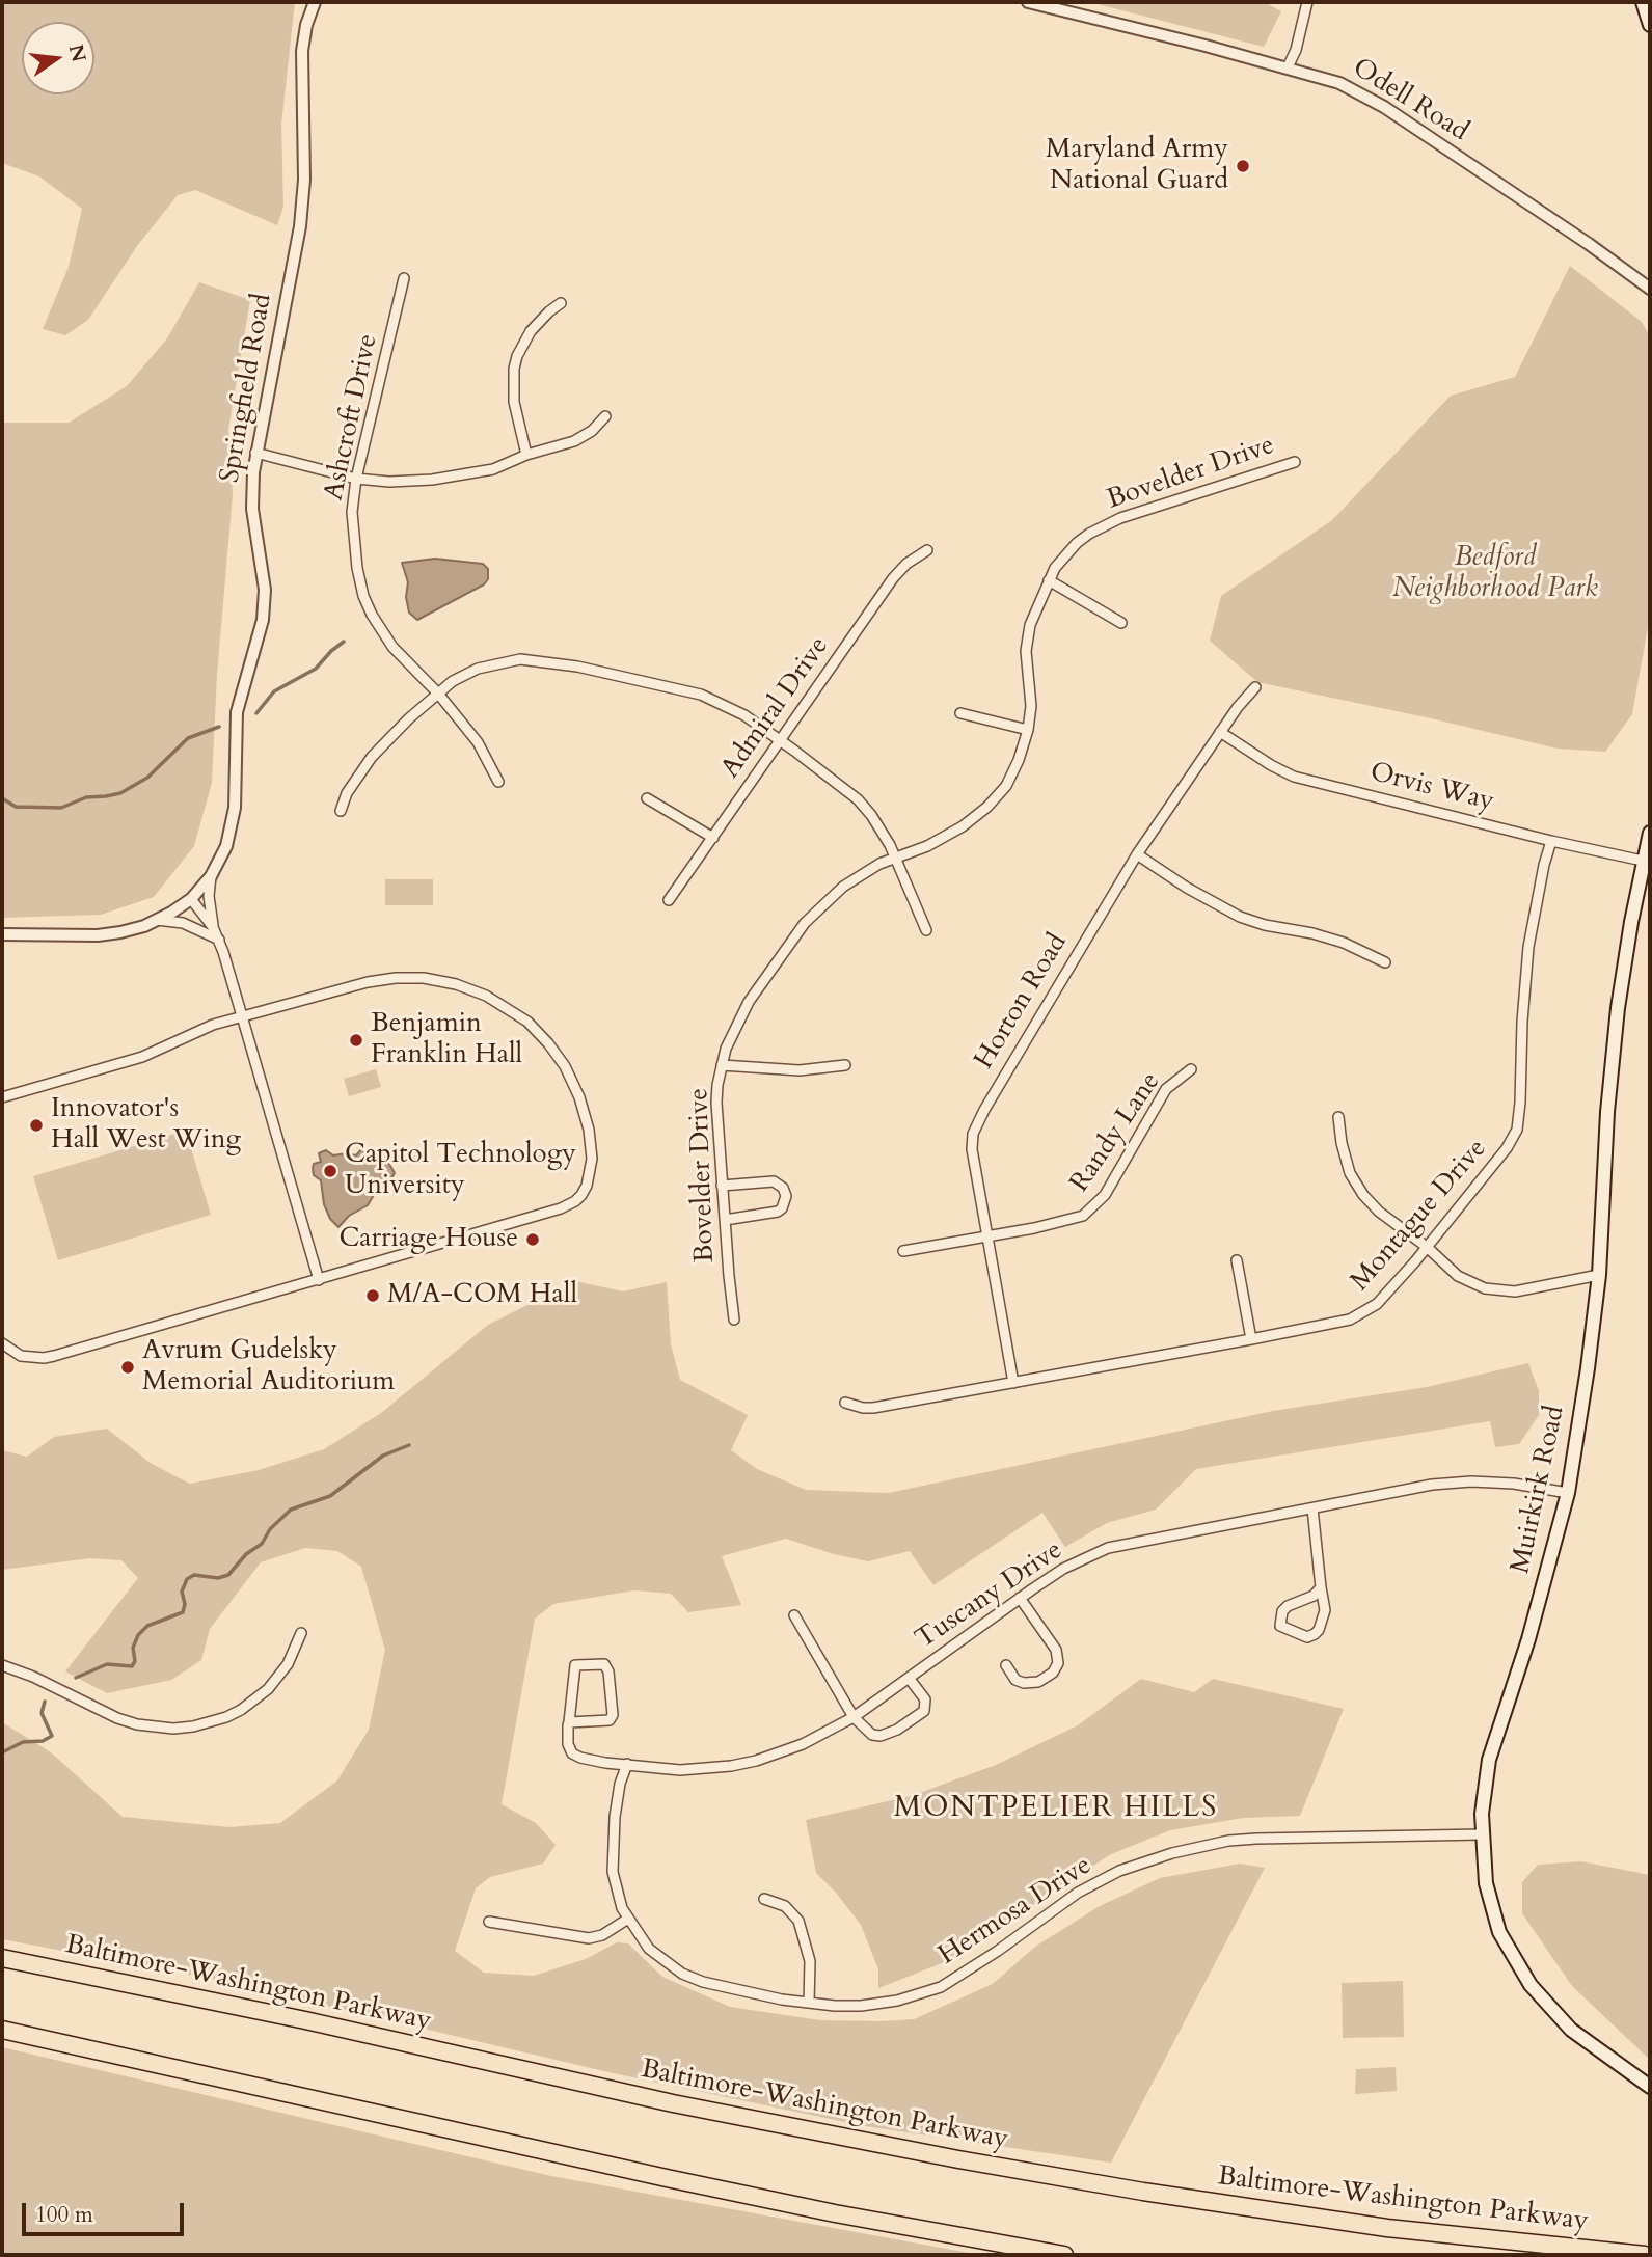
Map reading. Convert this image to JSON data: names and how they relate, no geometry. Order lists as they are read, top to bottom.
{
  "streets": {
    "highway": ["Baltimore-Washington Parkway"],
    "main road": ["Muirkirk Road"],
    "street": [
      "Odell Road",
      "Springfield Road",
      "Ashcroft Drive",
      "Bovelder Drive",
      "Admiral Drive",
      "Orvis Way",
      "Horton Road",
      "Randy Lane",
      "Montague Drive",
      "Tuscany Drive",
      "Hermosa Drive"
    ]
  },
  "crossings": [
    ["Orvis Way", "Horton Road"],
    ["Orvis Way", "Montague Drive"],
    ["Orvis Way", "Muirkirk Road"],
    ["Horton Road", "Randy Lane"],
    ["Horton Road", "Montague Drive"],
    ["Muirkirk Road", "Tuscany Drive"],
    ["Muirkirk Road", "Hermosa Drive"],
    ["Tuscany Drive", "Hermosa Drive"]
  ],
  "districts": ["MONTPELIER HILLS"],
  "parks": ["Bedford Neighborhood Park"],
  "places": [
    "Maryland Army National Guard",
    "Benjamin Franklin Hall",
    "Innovator's Hall West Wing",
    "Capitol Technology University",
    "Carriage House",
    "M/A-COM Hall",
    "Avrum Gudelsky Memorial Auditorium"
  ],
  "scale_bar": "100 m",
  "north": "right"
}
